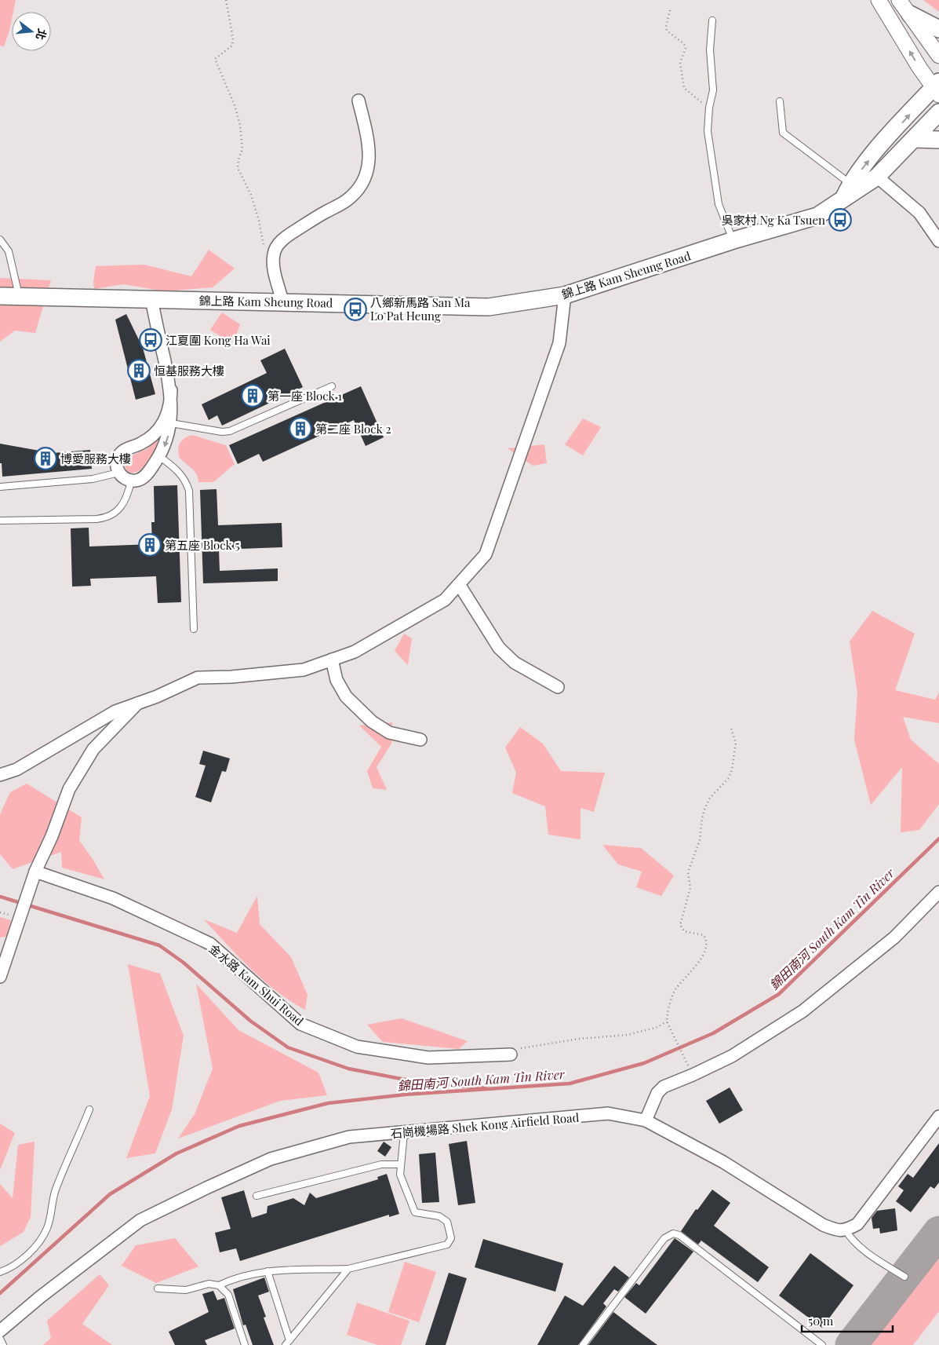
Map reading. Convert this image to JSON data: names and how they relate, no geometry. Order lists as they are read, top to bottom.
{
  "streets": {
    "main road": ["錦上路 Kam Sheung Road"],
    "street": ["金水路 Kam Shui Road", "石崗機場路 Shek Kong Airfield Road"]
  },
  "water": ["錦田南河 South Kam Tin River"],
  "places": {
    "bus stop": ["吳家村 Ng Ka Tsuen", "八鄉新馬路 San Ma Lo Pat Heung", "江夏圍 Kong Ha Wai"],
    "building": [
      "恒基服務大樓",
      "第一座 Block 1",
      "第二座 Block 2",
      "博愛服務大樓",
      "第五座 Block 5"
    ]
  },
  "scale_bar": "50 m",
  "north": "right"
}
